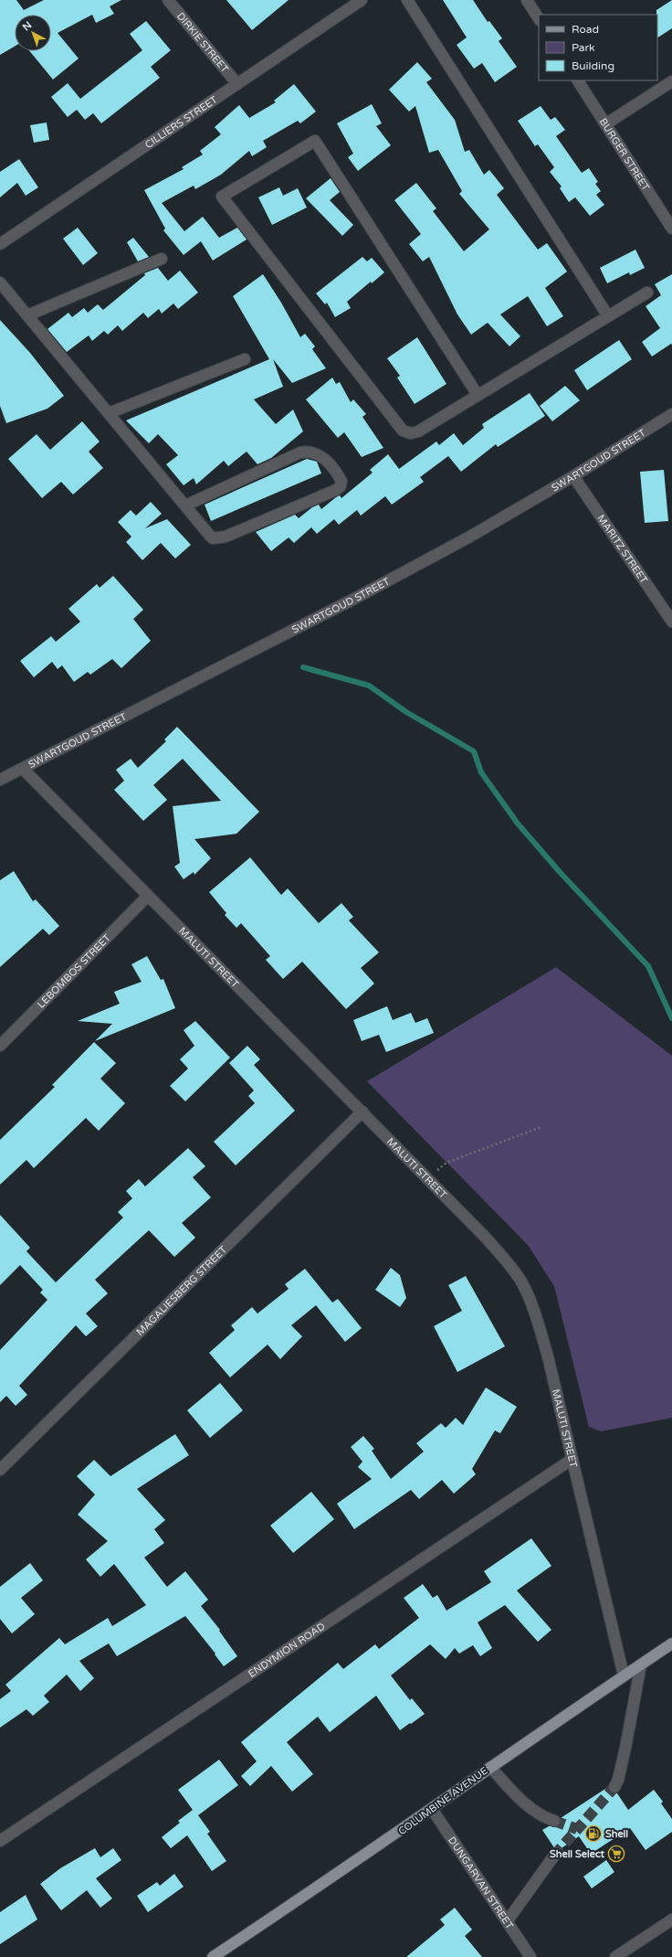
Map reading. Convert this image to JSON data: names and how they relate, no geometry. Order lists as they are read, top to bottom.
{
  "streets": {
    "main road": ["COLUMBINE AVENUE"],
    "street": [
      "DIRKIE STREET",
      "CILLIERS STREET",
      "BURGER STREET",
      "SWARTGOUD STREET",
      "MARITZ STREET",
      "MALUTI STREET",
      "LEBOMBOS STREET",
      "MAGALIESBERG STREET",
      "ENDYMION ROAD",
      "DUNGARVAN STREET"
    ]
  },
  "crossings": [
    ["DIRKIE STREET", "CILLIERS STREET"],
    ["SWARTGOUD STREET", "MARITZ STREET"],
    ["SWARTGOUD STREET", "MALUTI STREET"],
    ["MALUTI STREET", "LEBOMBOS STREET"],
    ["MALUTI STREET", "MAGALIESBERG STREET"],
    ["MALUTI STREET", "ENDYMION ROAD"],
    ["MALUTI STREET", "COLUMBINE AVENUE"],
    ["COLUMBINE AVENUE", "DUNGARVAN STREET"]
  ],
  "places": {
    "fuel station": ["Shell"],
    "supermarket": ["Shell Select"]
  },
  "legend": ["Road", "Park", "Building"],
  "north": "top left"
}
